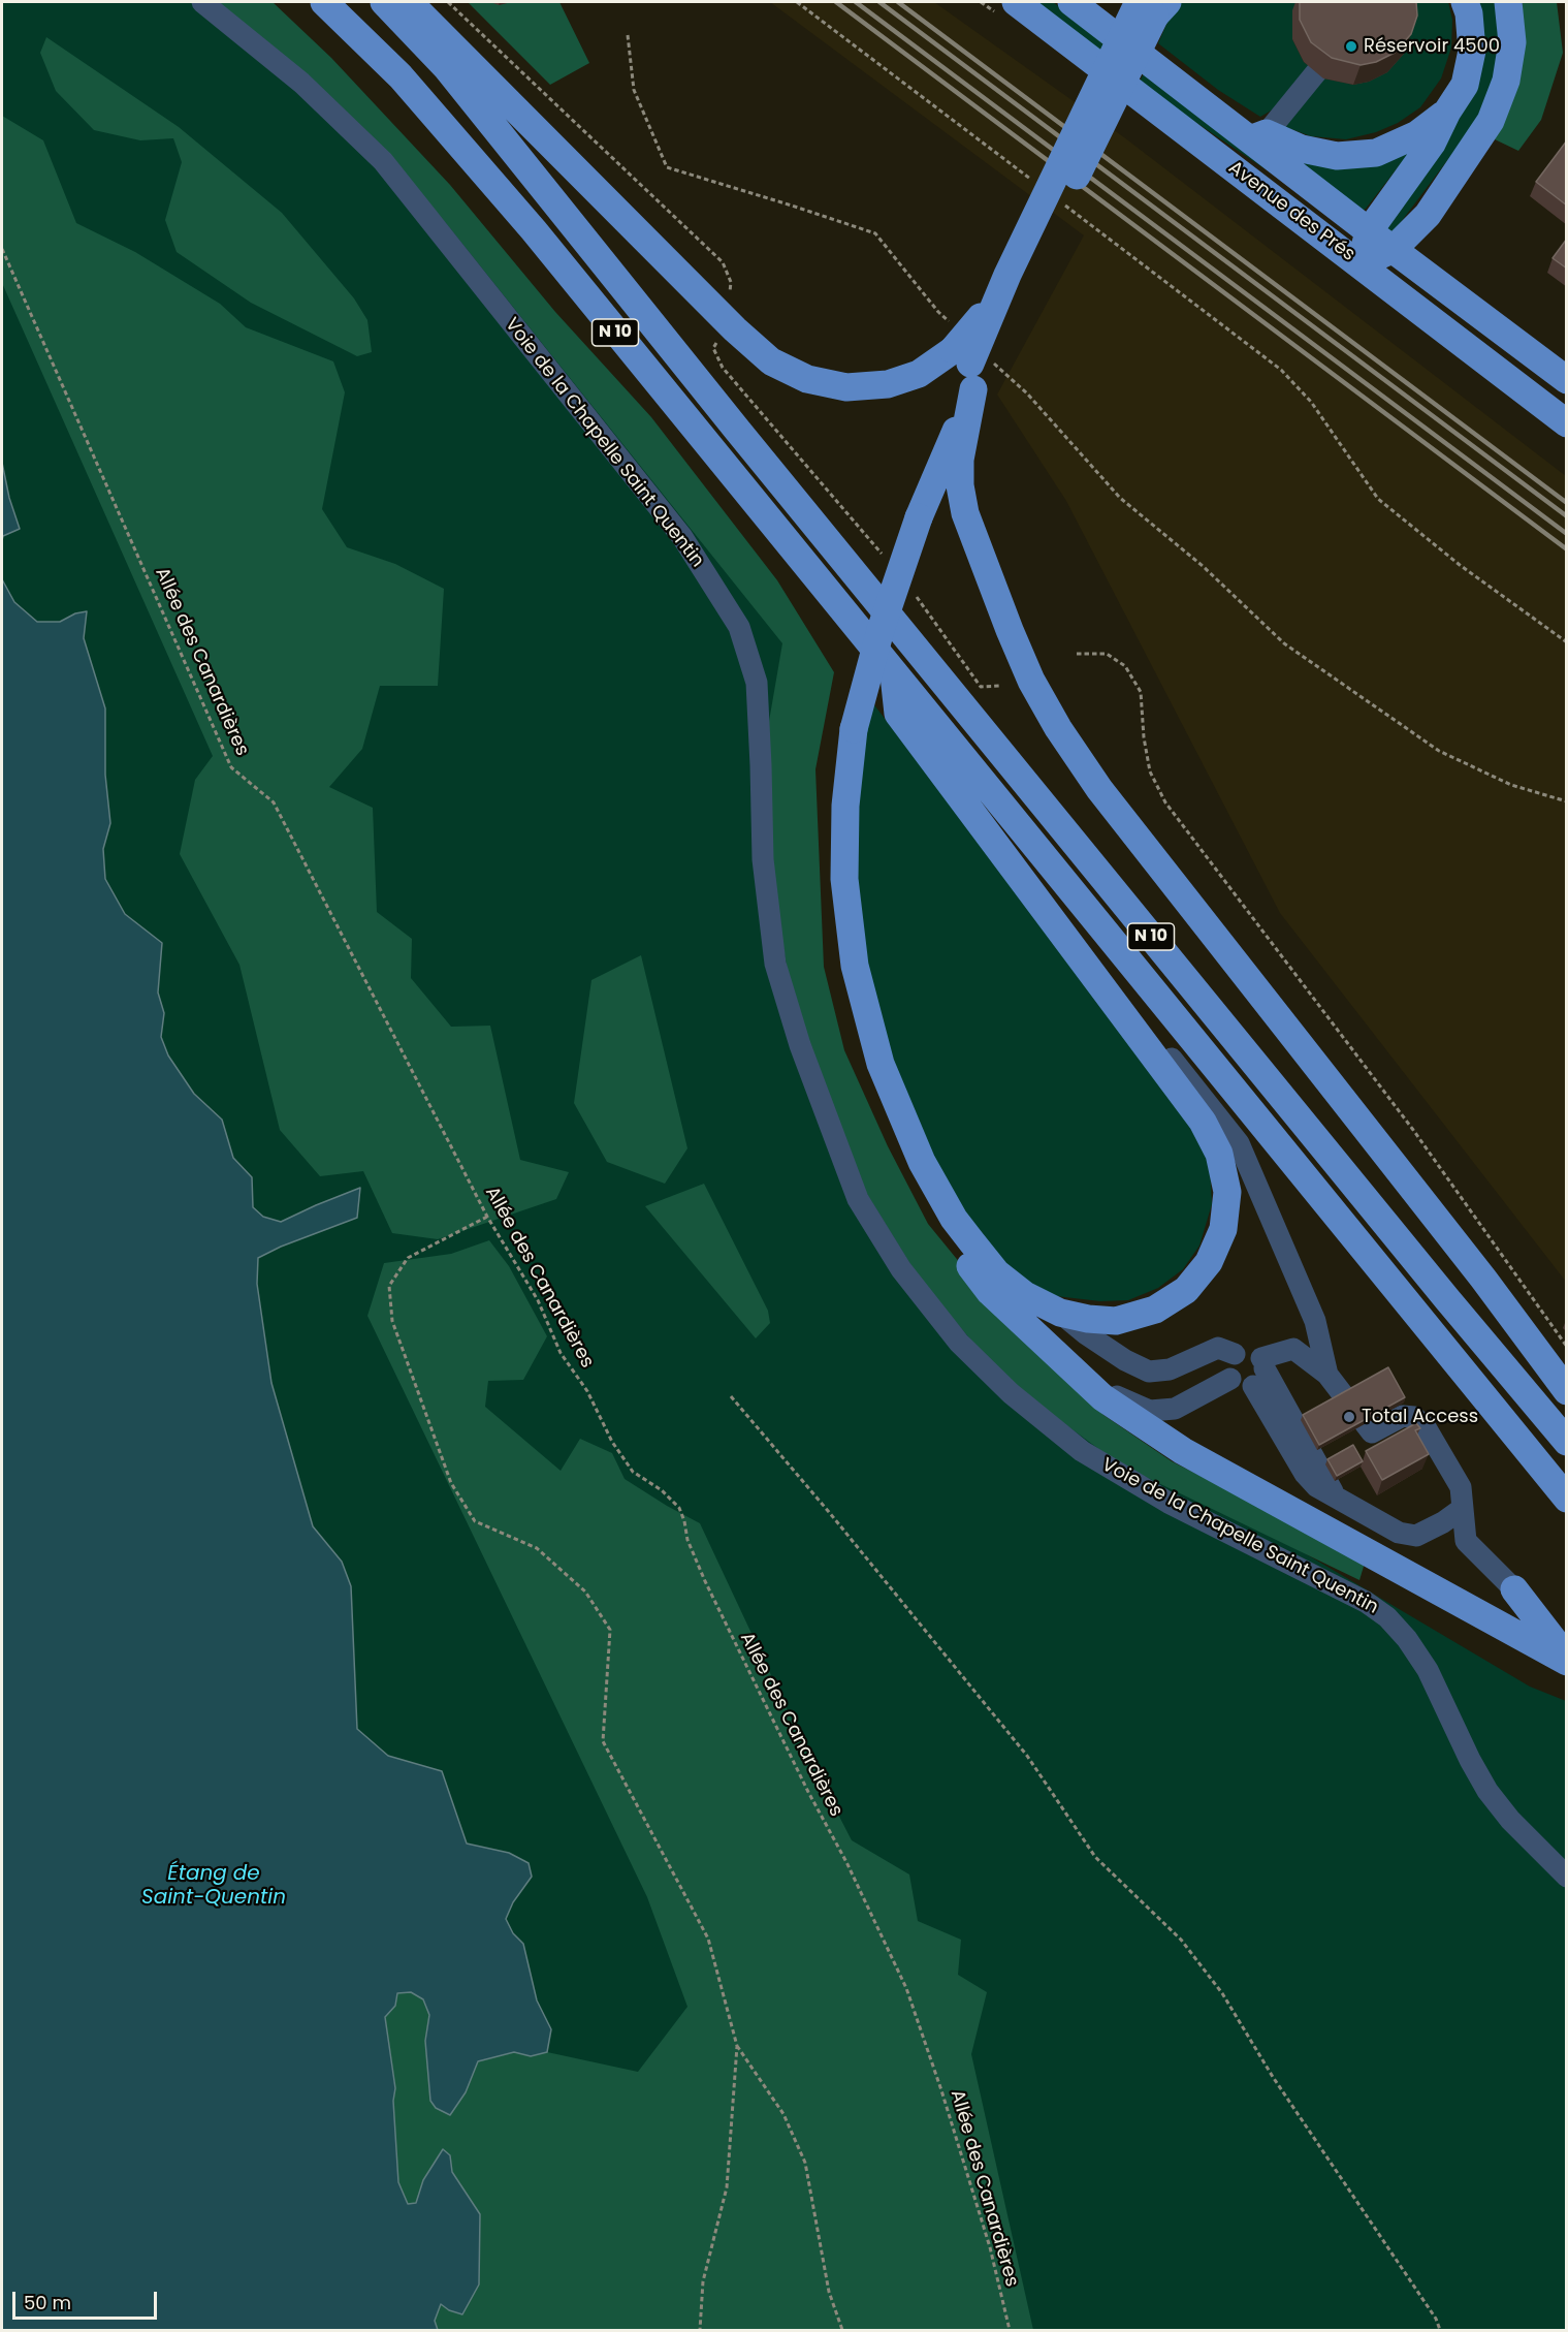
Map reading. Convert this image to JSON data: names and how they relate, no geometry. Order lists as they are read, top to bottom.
{
  "streets": {
    "main road": ["Avenue des Prés", "N 10"],
    "street": ["Voie de la Chapelle Saint Quentin"],
    "path": ["Allée des Canardières"]
  },
  "water": ["Étang de Saint-Quentin"],
  "places": ["Réservoir 4500", "Total Access"],
  "scale_bar": "50 m"
}
